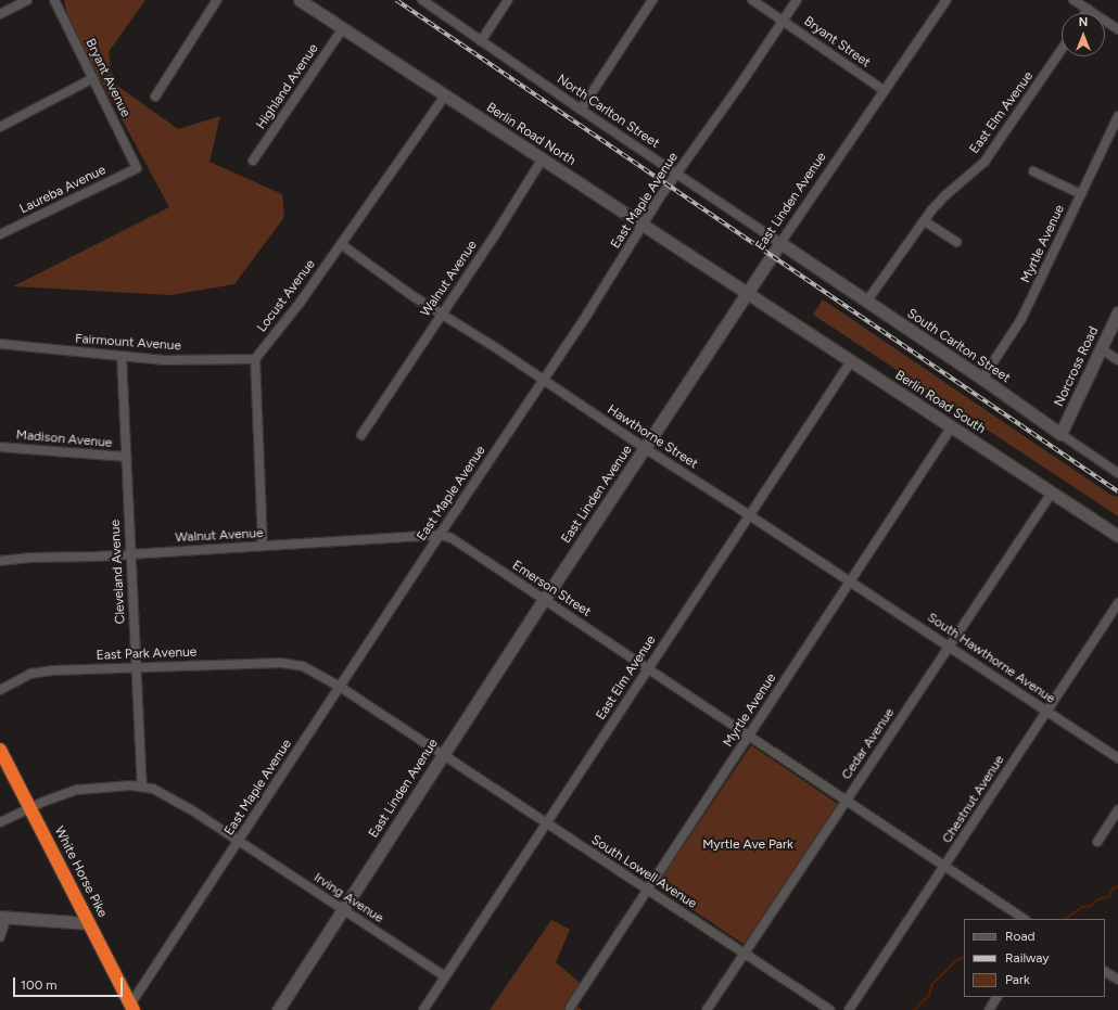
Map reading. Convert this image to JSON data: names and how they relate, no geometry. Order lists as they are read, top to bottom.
{
  "streets": {
    "highway": ["White Horse Pike"],
    "street": [
      "Bryant Street",
      "Bryant Avenue",
      "Highland Avenue",
      "North Carlton Street",
      "East Elm Avenue",
      "Berlin Road North",
      "Laureba Avenue",
      "East Maple Avenue",
      "East Linden Avenue",
      "Myrtle Avenue",
      "Walnut Avenue",
      "Locust Avenue",
      "Fairmount Avenue",
      "South Carlton Street",
      "Norcross Road",
      "Berlin Road South",
      "Hawthorne Street",
      "Madison Avenue",
      "Cleveland Avenue",
      "Emerson Street",
      "East Park Avenue",
      "South Hawthorne Avenue",
      "Cedar Avenue",
      "Chestnut Avenue",
      "South Lowell Avenue",
      "Irving Avenue"
    ]
  },
  "crossings": [
    ["Bryant Street", "East Maple Avenue"],
    ["Bryant Street", "East Linden Avenue"],
    ["Bryant Avenue", "Laureba Avenue"],
    ["Highland Avenue", "Berlin Road North"],
    ["North Carlton Street", "East Maple Avenue"],
    ["North Carlton Street", "East Linden Avenue"],
    ["North Carlton Street", "South Carlton Street"],
    ["East Elm Avenue", "South Carlton Street"],
    ["East Elm Avenue", "Berlin Road South"],
    ["East Elm Avenue", "Hawthorne Street"],
    ["East Elm Avenue", "Emerson Street"],
    ["East Elm Avenue", "South Lowell Avenue"],
    ["East Elm Avenue", "Irving Avenue"],
    ["Berlin Road North", "East Maple Avenue"],
    ["Berlin Road North", "East Linden Avenue"],
    ["Berlin Road North", "Walnut Avenue"],
    ["Berlin Road North", "Locust Avenue"],
    ["Berlin Road North", "Berlin Road South"],
    ["East Maple Avenue", "Walnut Avenue"],
    ["East Maple Avenue", "Hawthorne Street"],
    ["East Maple Avenue", "Emerson Street"],
    ["East Maple Avenue", "White Horse Pike"],
    ["East Maple Avenue", "South Lowell Avenue"],
    ["East Maple Avenue", "Irving Avenue"],
    ["East Linden Avenue", "South Carlton Street"],
    ["East Linden Avenue", "Berlin Road South"],
    ["East Linden Avenue", "Hawthorne Street"],
    ["East Linden Avenue", "Emerson Street"],
    ["East Linden Avenue", "South Lowell Avenue"],
    ["East Linden Avenue", "Irving Avenue"],
    ["Myrtle Avenue", "South Carlton Street"],
    ["Myrtle Avenue", "Berlin Road South"],
    ["Myrtle Avenue", "Hawthorne Street"],
    ["Myrtle Avenue", "Emerson Street"],
    ["Myrtle Avenue", "South Hawthorne Avenue"],
    ["Myrtle Avenue", "South Lowell Avenue"],
    ["Walnut Avenue", "Hawthorne Street"],
    ["Walnut Avenue", "Cleveland Avenue"],
    ["Walnut Avenue", "Emerson Street"],
    ["Locust Avenue", "Fairmount Avenue"],
    ["Locust Avenue", "Hawthorne Street"],
    ["Fairmount Avenue", "Cleveland Avenue"],
    ["South Carlton Street", "Norcross Road"],
    ["Berlin Road South", "Cedar Avenue"],
    ["Hawthorne Street", "South Hawthorne Avenue"],
    ["Madison Avenue", "Cleveland Avenue"],
    ["Cleveland Avenue", "East Park Avenue"],
    ["Cleveland Avenue", "Irving Avenue"],
    ["Emerson Street", "Cedar Avenue"],
    ["Emerson Street", "Chestnut Avenue"],
    ["East Park Avenue", "South Lowell Avenue"],
    ["South Hawthorne Avenue", "Cedar Avenue"],
    ["South Hawthorne Avenue", "Chestnut Avenue"],
    ["Cedar Avenue", "South Lowell Avenue"]
  ],
  "parks": ["Myrtle Ave Park"],
  "legend": ["Road", "Railway", "Park"],
  "scale_bar": "100 m",
  "north": "top"
}
